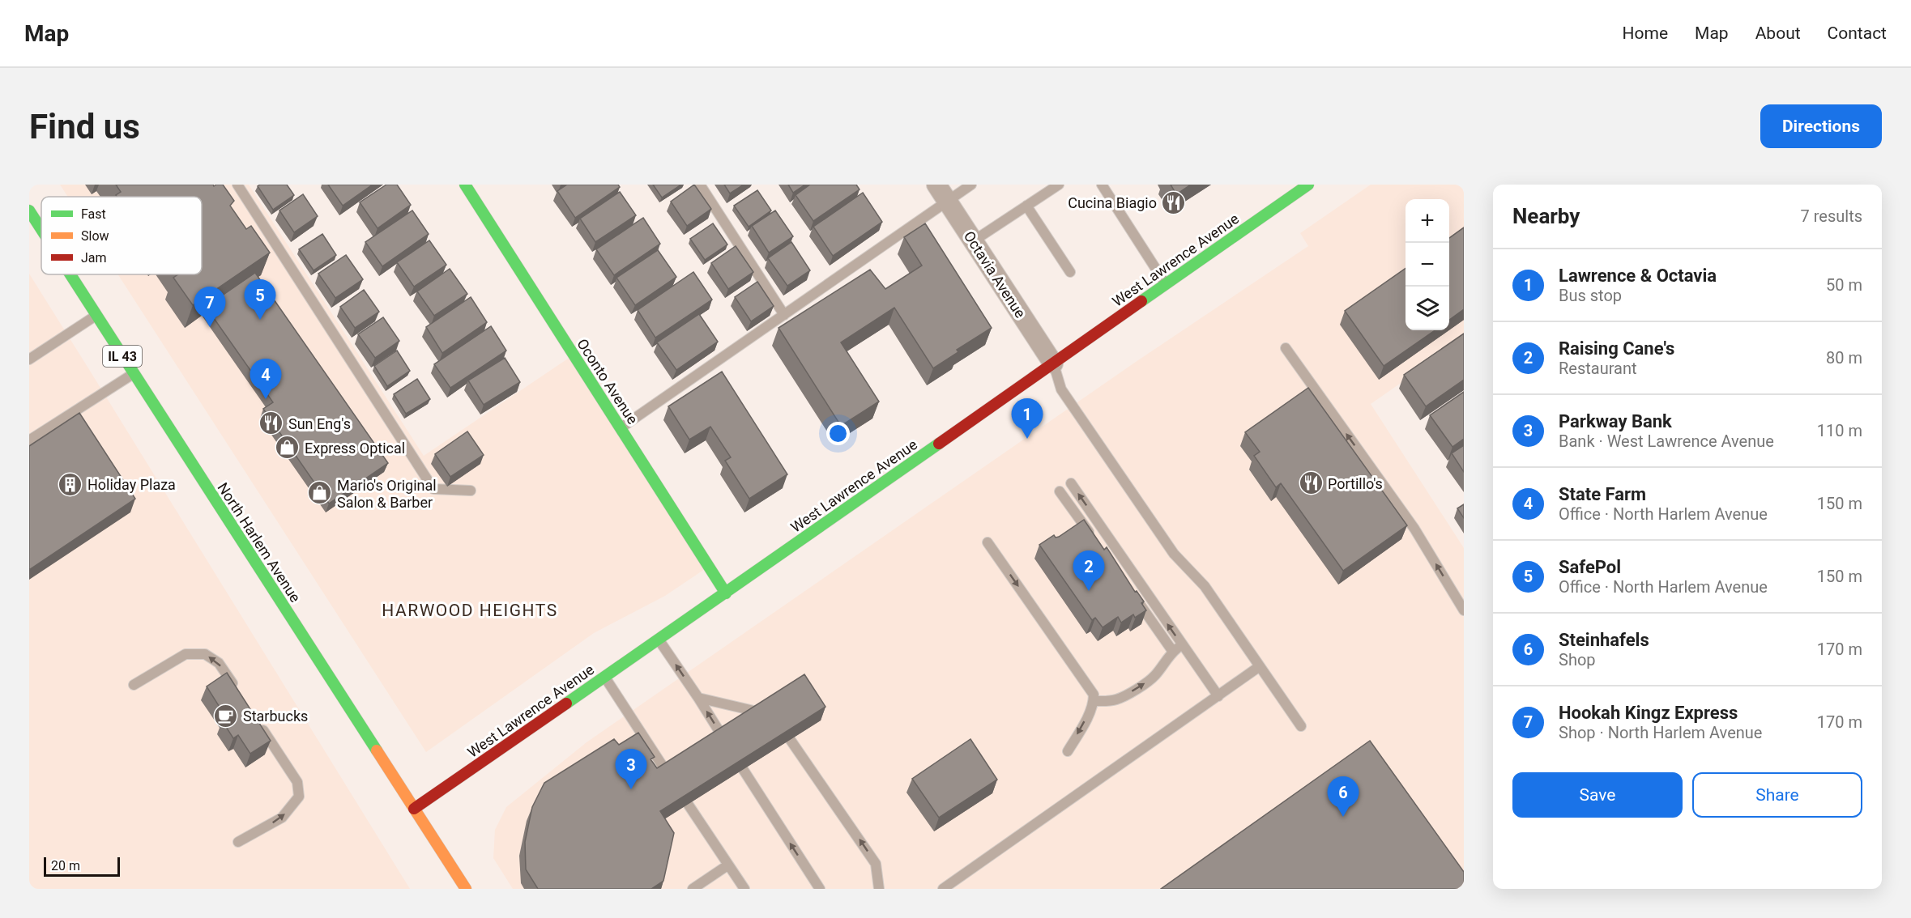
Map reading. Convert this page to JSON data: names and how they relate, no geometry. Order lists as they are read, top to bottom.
{
  "streets": {
    "main road": [
      "West Lawrence Avenue",
      "IL 43",
      "Oconto Avenue",
      "North Harlem Avenue"
    ],
    "street": ["Octavia Avenue"]
  },
  "crossings": [
    ["West Lawrence Avenue", "Octavia Avenue"],
    ["West Lawrence Avenue", "Oconto Avenue"],
    ["West Lawrence Avenue", "North Harlem Avenue"]
  ],
  "districts": ["HARWOOD HEIGHTS"],
  "places": {
    "restaurant": ["Cucina Biagio", "Sun Eng's", "Portillo's"],
    "shop": ["Express Optical", "Mario's Original Salon & Barber"],
    "building": ["Holiday Plaza"],
    "cafe": ["Starbucks"]
  },
  "legend": ["Fast", "Slow", "Jam"],
  "scale_bar": "20 m",
  "page": {
    "header": "Map",
    "nav": [
      "Home",
      "Map",
      "About",
      "Contact"
    ],
    "buttons": [
      "Directions",
      ["Save", "Share"]
    ],
    "title": "Find us",
    "heading": ["Nearby", "7 results"],
    "map_buttons": ["+", "−"],
    "list": [
      {
        "mark": "1",
        "name": "Lawrence & Octavia",
        "note": "Bus stop",
        "value": "50 m"
      },
      {
        "mark": "2",
        "name": "Raising Cane's",
        "note": "Restaurant",
        "value": "80 m"
      },
      {
        "mark": "3",
        "name": "Parkway Bank",
        "note": "Bank · West Lawrence Avenue",
        "value": "110 m"
      },
      {
        "mark": "4",
        "name": "State Farm",
        "note": "Office · North Harlem Avenue",
        "value": "150 m"
      },
      {
        "mark": "5",
        "name": "SafePol",
        "note": "Office · North Harlem Avenue",
        "value": "150 m"
      },
      {
        "mark": "6",
        "name": "Steinhafels",
        "note": "Shop",
        "value": "170 m"
      },
      {
        "mark": "7",
        "name": "Hookah Kingz Express",
        "note": "Shop · North Harlem Avenue",
        "value": "170 m"
      }
    ],
    "pins": [
      "5",
      "7",
      "4",
      "1",
      "2",
      "3",
      "6"
    ],
    "scale": "20 m"
  }
}
